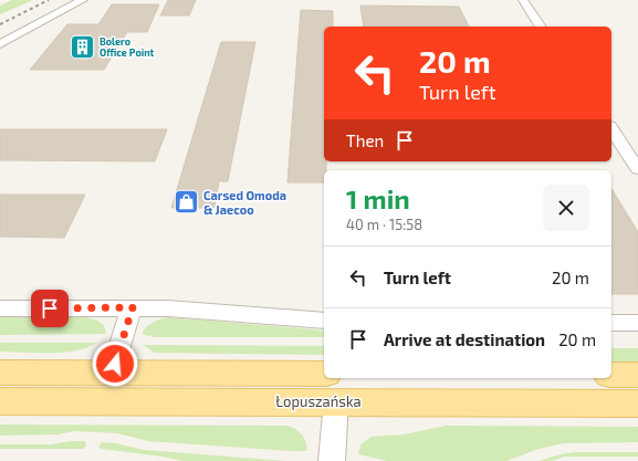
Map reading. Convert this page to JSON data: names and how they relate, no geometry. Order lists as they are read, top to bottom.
{
  "streets": {
    "main road": ["Łopuszańska"]
  },
  "places": {
    "building": ["Bolero Office Point"],
    "shop": ["Carsed Omoda & Jaecoo"]
  },
  "page": {
    "turn": ["20 m", "Turn left"],
    "then": "Then",
    "heading": ["1 min", "40 m · 15:58"],
    "list": [
      {
        "name": "Turn left",
        "value": "20 m"
      },
      {
        "name": "Arrive at destination",
        "value": "20 m"
      }
    ]
  }
}
